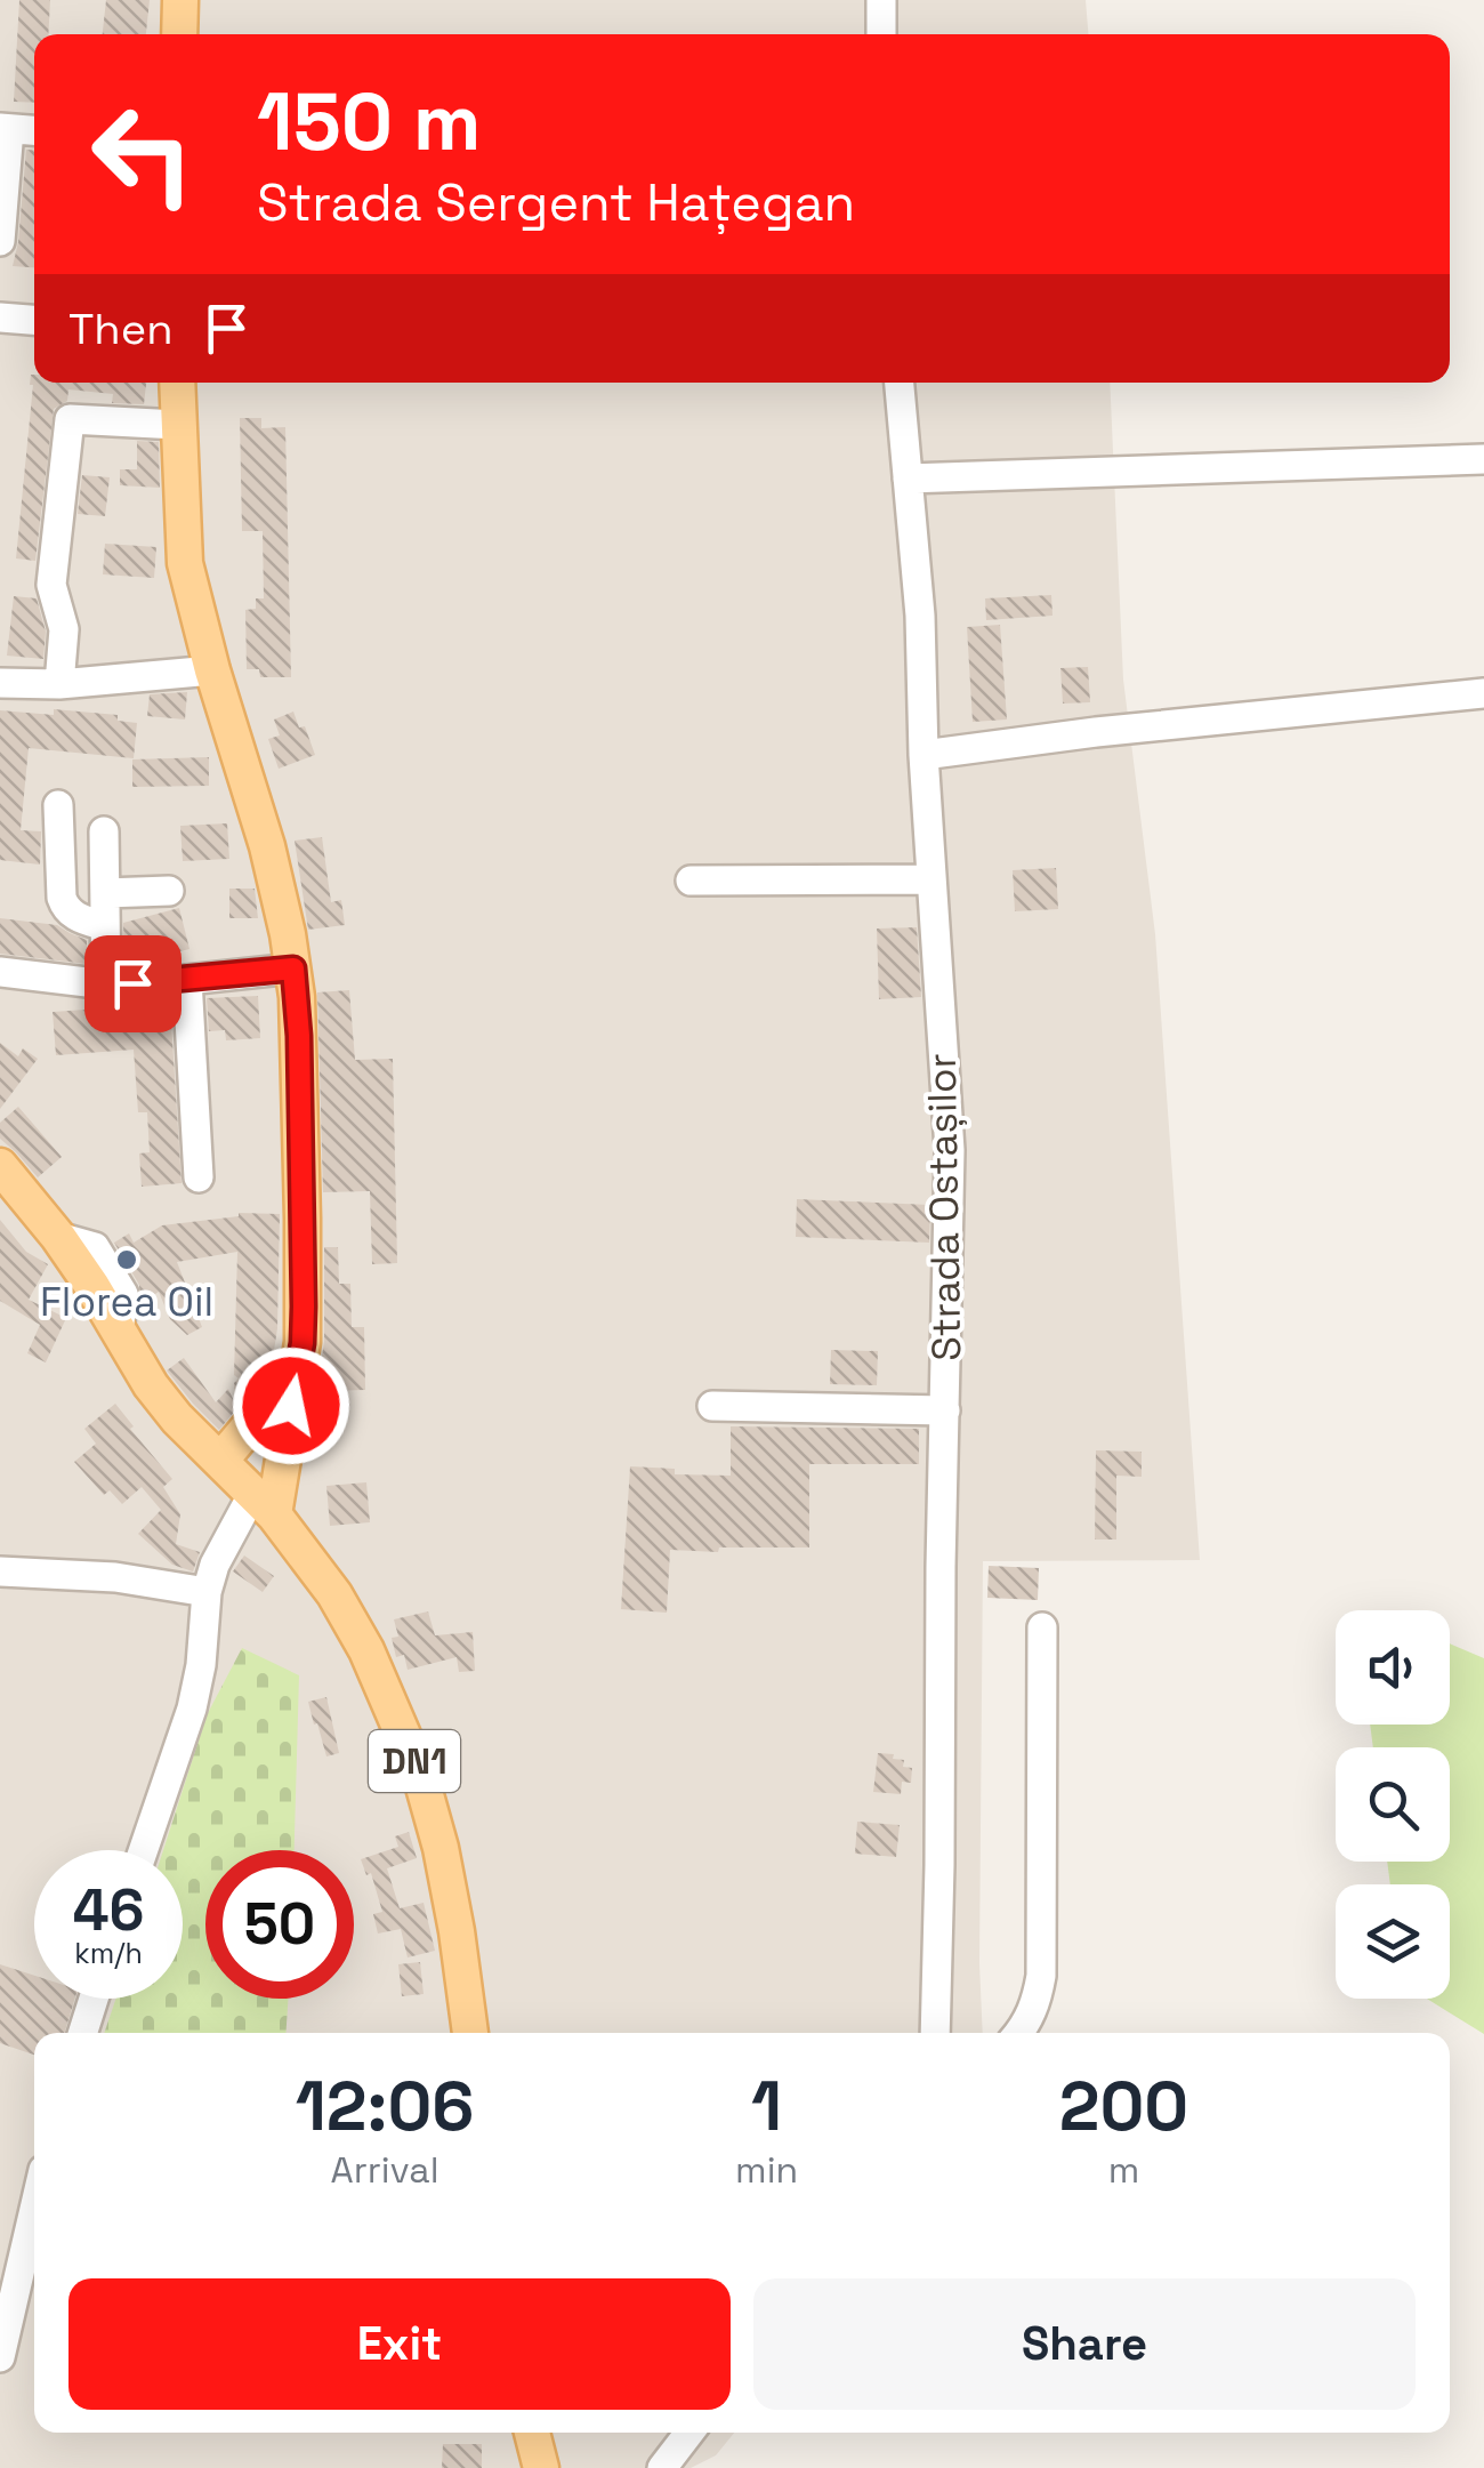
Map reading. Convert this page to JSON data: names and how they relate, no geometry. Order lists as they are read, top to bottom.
{
  "streets": {
    "main road": ["DN1"],
    "street": ["Strada Ostașilor"]
  },
  "places": ["Florea Oil"],
  "page": {
    "turn": ["150 m", "Strada Sergent Hațegan"],
    "then": "Then",
    "speed": "46 km/h",
    "limit": "50",
    "eta": [
      "12:06",
      "Arrival",
      "1",
      "min",
      "200",
      "m"
    ],
    "buttons": ["Exit", "Share"]
  }
}
